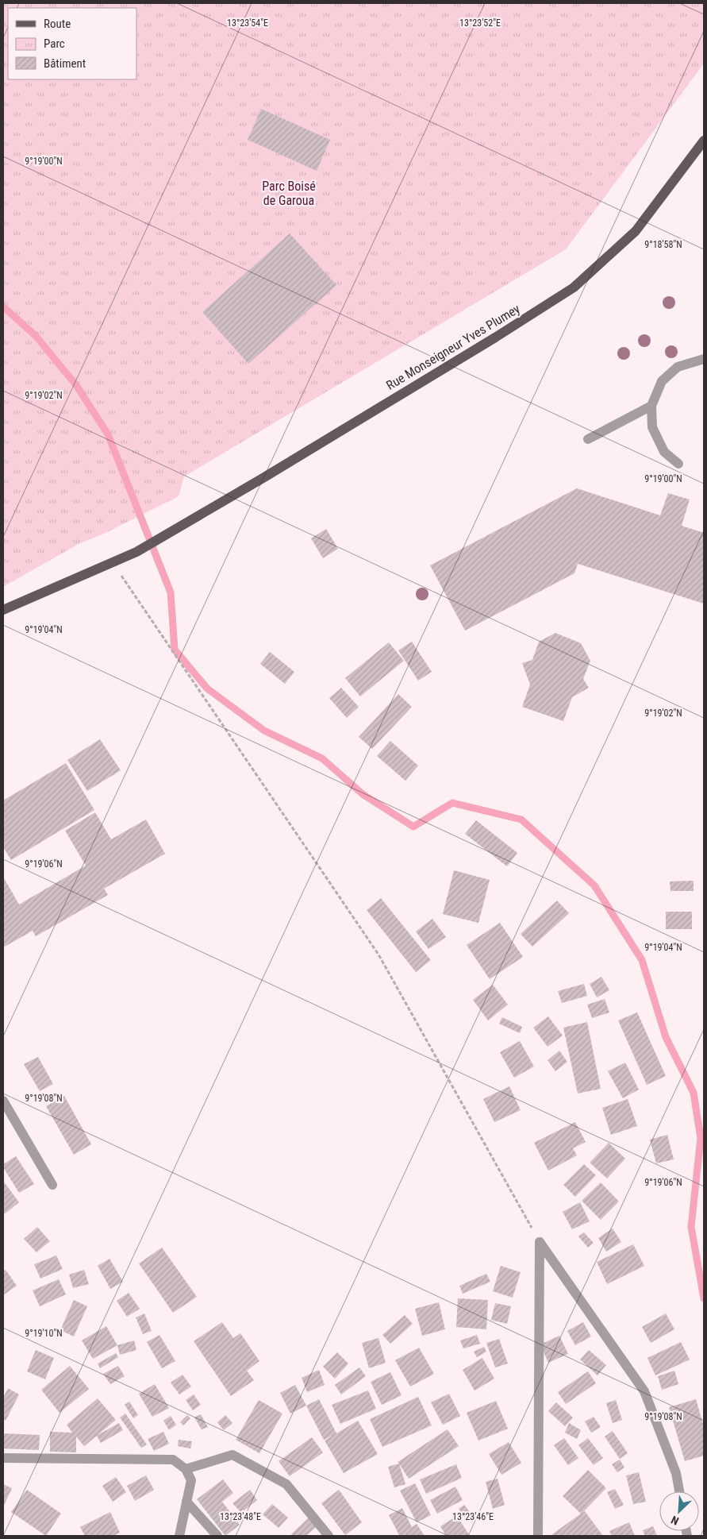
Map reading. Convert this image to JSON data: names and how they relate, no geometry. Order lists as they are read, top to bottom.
{
  "streets": {
    "main road": ["Rue Monseigneur Yves Plumey"]
  },
  "parks": ["Parc Boisé de Garoua"],
  "legend": ["Route", "Parc", "Bâtiment"],
  "north": "bottom left",
  "coordinates": [
    "13°23'54\"E",
    "13°23'52\"E",
    "9°19'00\"N",
    "9°18'58\"N",
    "9°19'02\"N",
    "9°19'04\"N",
    "9°19'06\"N",
    "9°19'08\"N",
    "9°19'10\"N",
    "13°23'48\"E",
    "13°23'46\"E"
  ]
}
